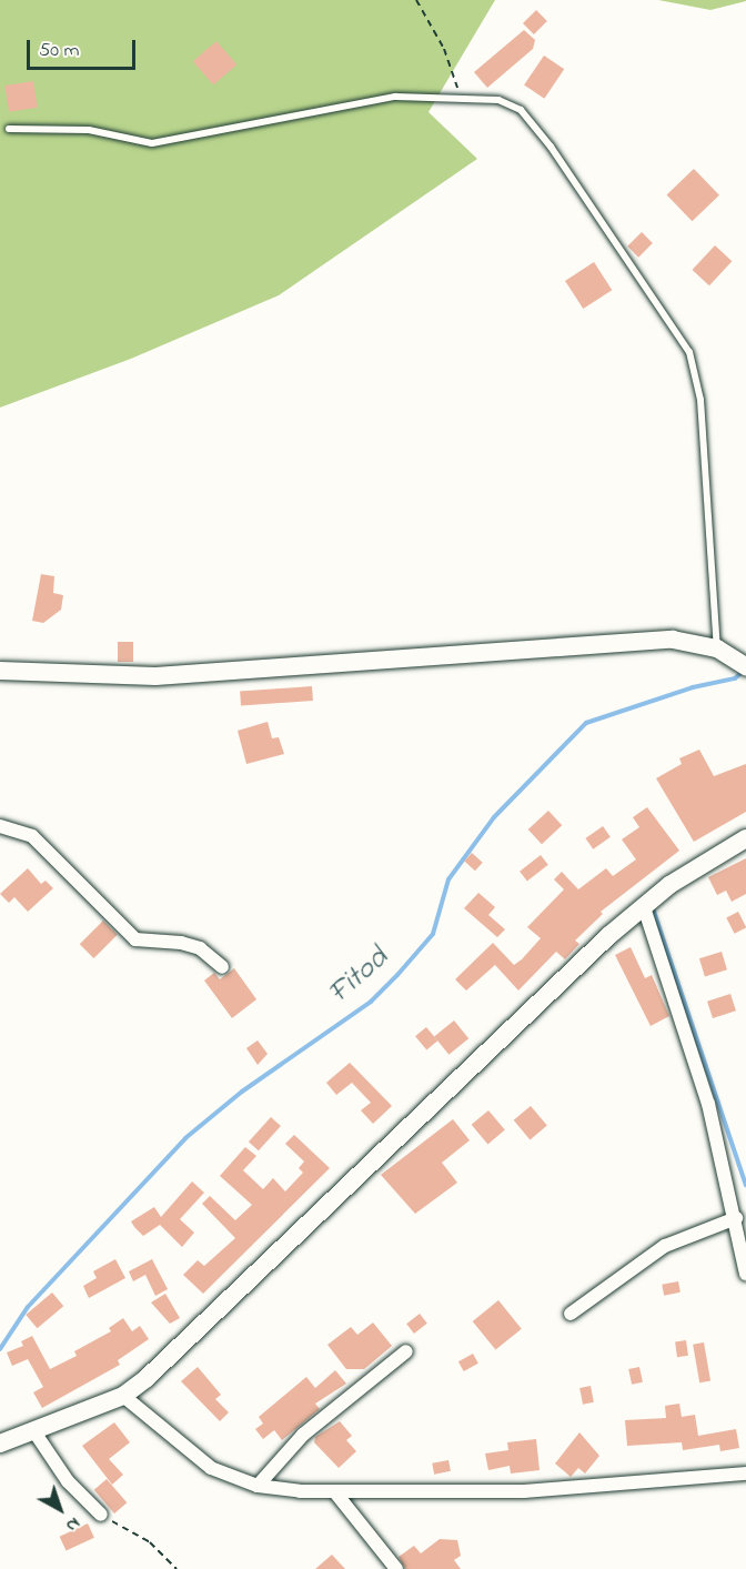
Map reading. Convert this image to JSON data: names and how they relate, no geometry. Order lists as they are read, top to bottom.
{
  "water": ["Fitod"],
  "scale_bar": "50 m",
  "north": "bottom right"
}
